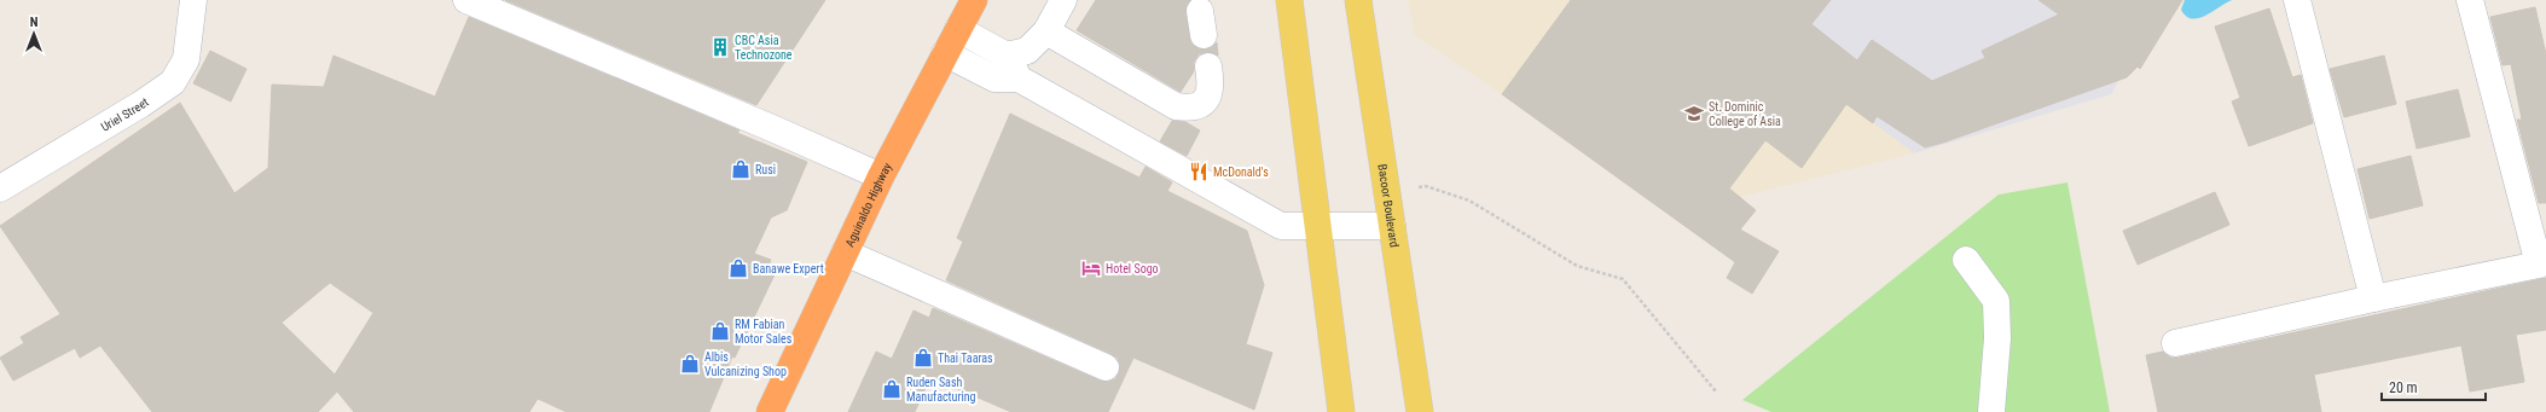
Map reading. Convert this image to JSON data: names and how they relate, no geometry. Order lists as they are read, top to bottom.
{
  "streets": {
    "highway": ["Aguinaldo Highway"],
    "main road": ["Bacoor Boulevard"],
    "street": ["Uriel Street"]
  },
  "places": {
    "building": ["CBC Asia Technozone"],
    "school or university": ["St. Dominic College of Asia"],
    "shop": [
      "Rusi",
      "Banawe Expert",
      "RM Fabian Motor Sales",
      "Thai Taaras",
      "Albis Vulcanizing Shop",
      "Ruden Sash Manufacturing"
    ],
    "restaurant": ["McDonald's"],
    "hotel": ["Hotel Sogo"]
  },
  "scale_bar": "20 m",
  "north": "top"
}
